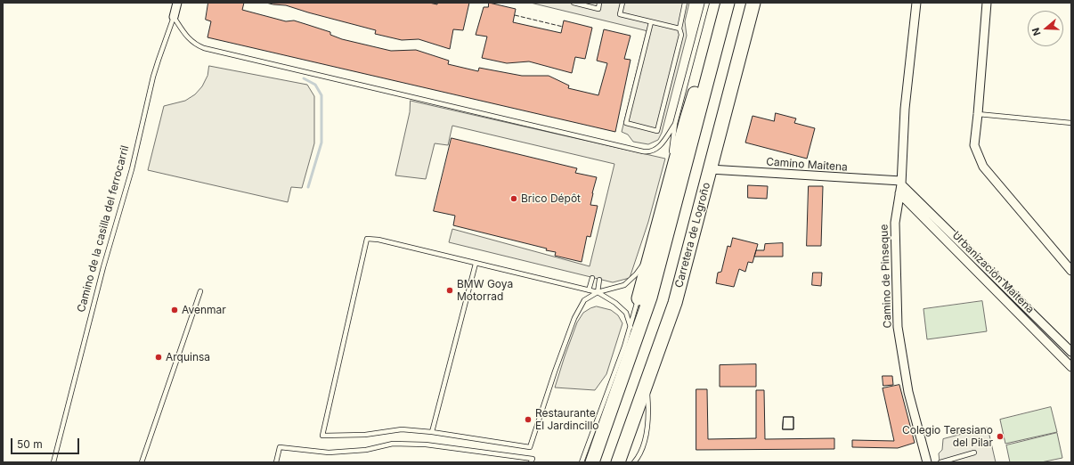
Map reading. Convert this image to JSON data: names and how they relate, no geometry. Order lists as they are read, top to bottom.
{
  "streets": {
    "highway": ["Carretera de Logroño"],
    "street": [
      "Camino Maitena",
      "Camino de la casilla del ferrocarril",
      "Urbanización Maitena",
      "Camino de Pinseque"
    ]
  },
  "crossings": [
    ["Camino Maitena", "Carretera de Logroño"],
    ["Camino Maitena", "Camino de Pinseque"],
    ["Urbanización Maitena", "Camino de Pinseque"]
  ],
  "places": [
    "Brico Dépôt",
    "BMW Goya Motorrad",
    "Avenmar",
    "Arquinsa",
    "Restaurante El Jardincillo",
    "Colegio Teresiano del Pilar"
  ],
  "scale_bar": "50 m",
  "north": "left"
}
